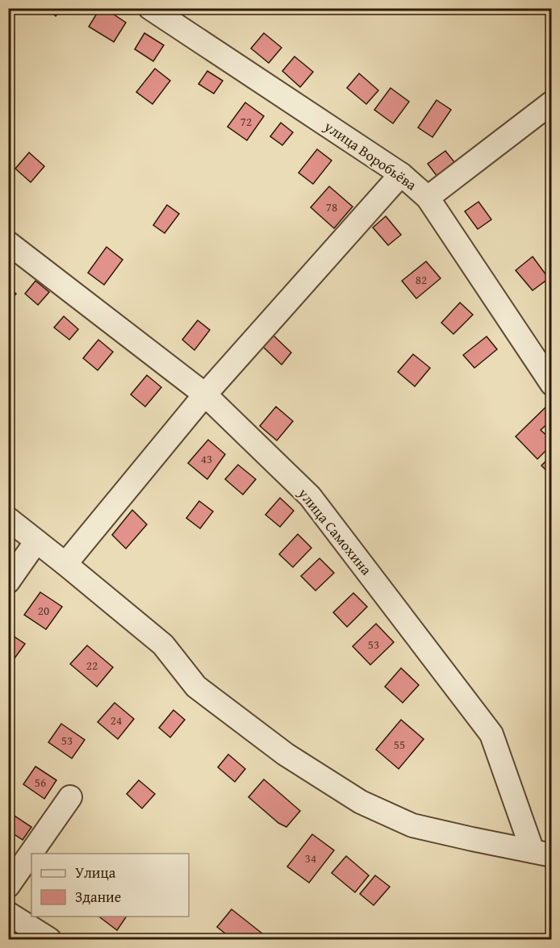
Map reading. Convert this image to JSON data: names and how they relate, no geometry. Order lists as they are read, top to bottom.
{
  "streets": {
    "street": ["улица Воробьёва", "улица Самохина"]
  },
  "house_numbers": [
    "72",
    "78",
    "82",
    "43",
    "20",
    "53",
    "22",
    "24",
    "53",
    "55",
    "56",
    "34"
  ],
  "legend": ["Улица", "Здание"]
}
